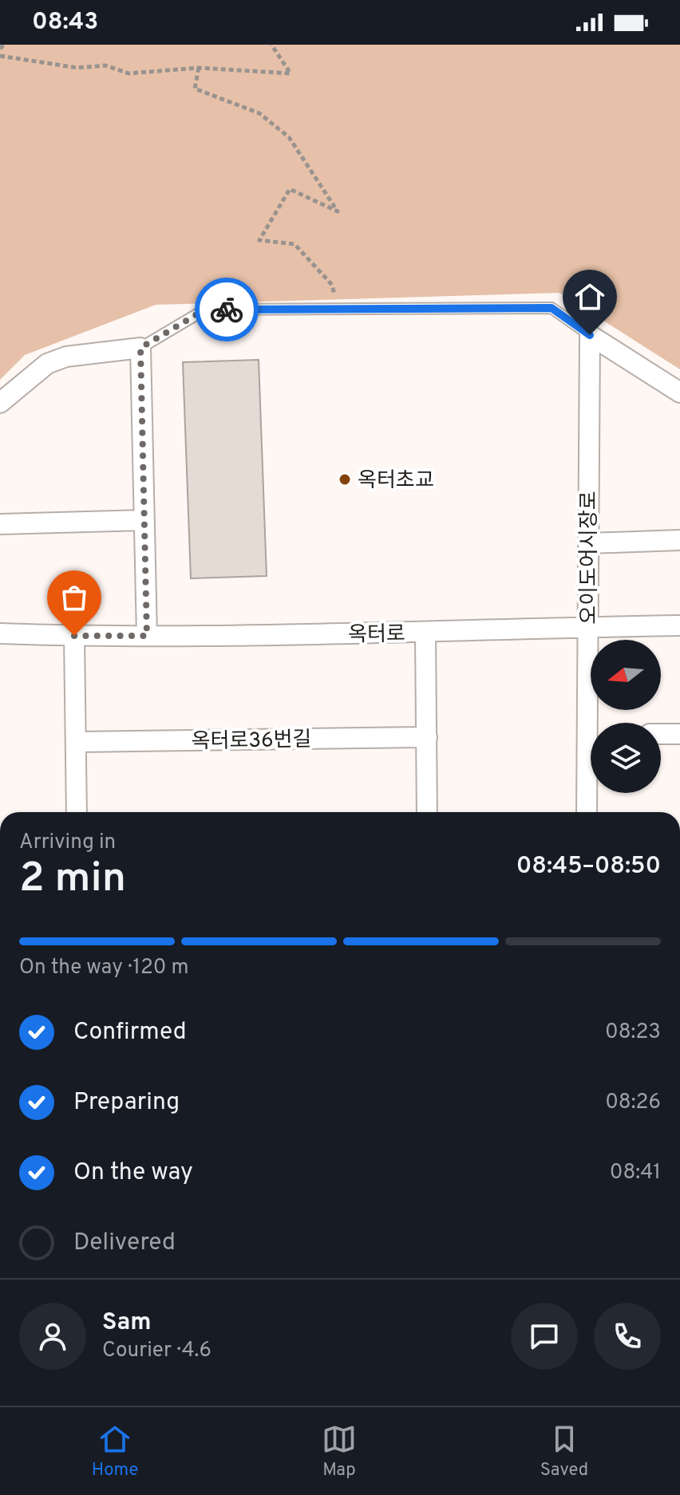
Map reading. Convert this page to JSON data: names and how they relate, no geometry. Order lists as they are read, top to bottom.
{
  "streets": {
    "street": ["오이도어시장로", "옥터로", "옥터로36번길"]
  },
  "crossings": [
    ["오이도어시장로", "옥터로"]
  ],
  "places": ["옥터초교"],
  "north": "left",
  "page": {
    "status": "08:43",
    "heading": ["2 min", "Arriving in", "08:45–08:50"],
    "panel": ["Sam", "Courier · 4.6"],
    "bar": "On the way · 120 m",
    "list": [
      ["Confirmed", "08:23"],
      ["Preparing", "08:26"],
      ["On the way", "08:41"],
      "Delivered"
    ],
    "tabs": ["Home", "Map", "Saved"]
  }
}
